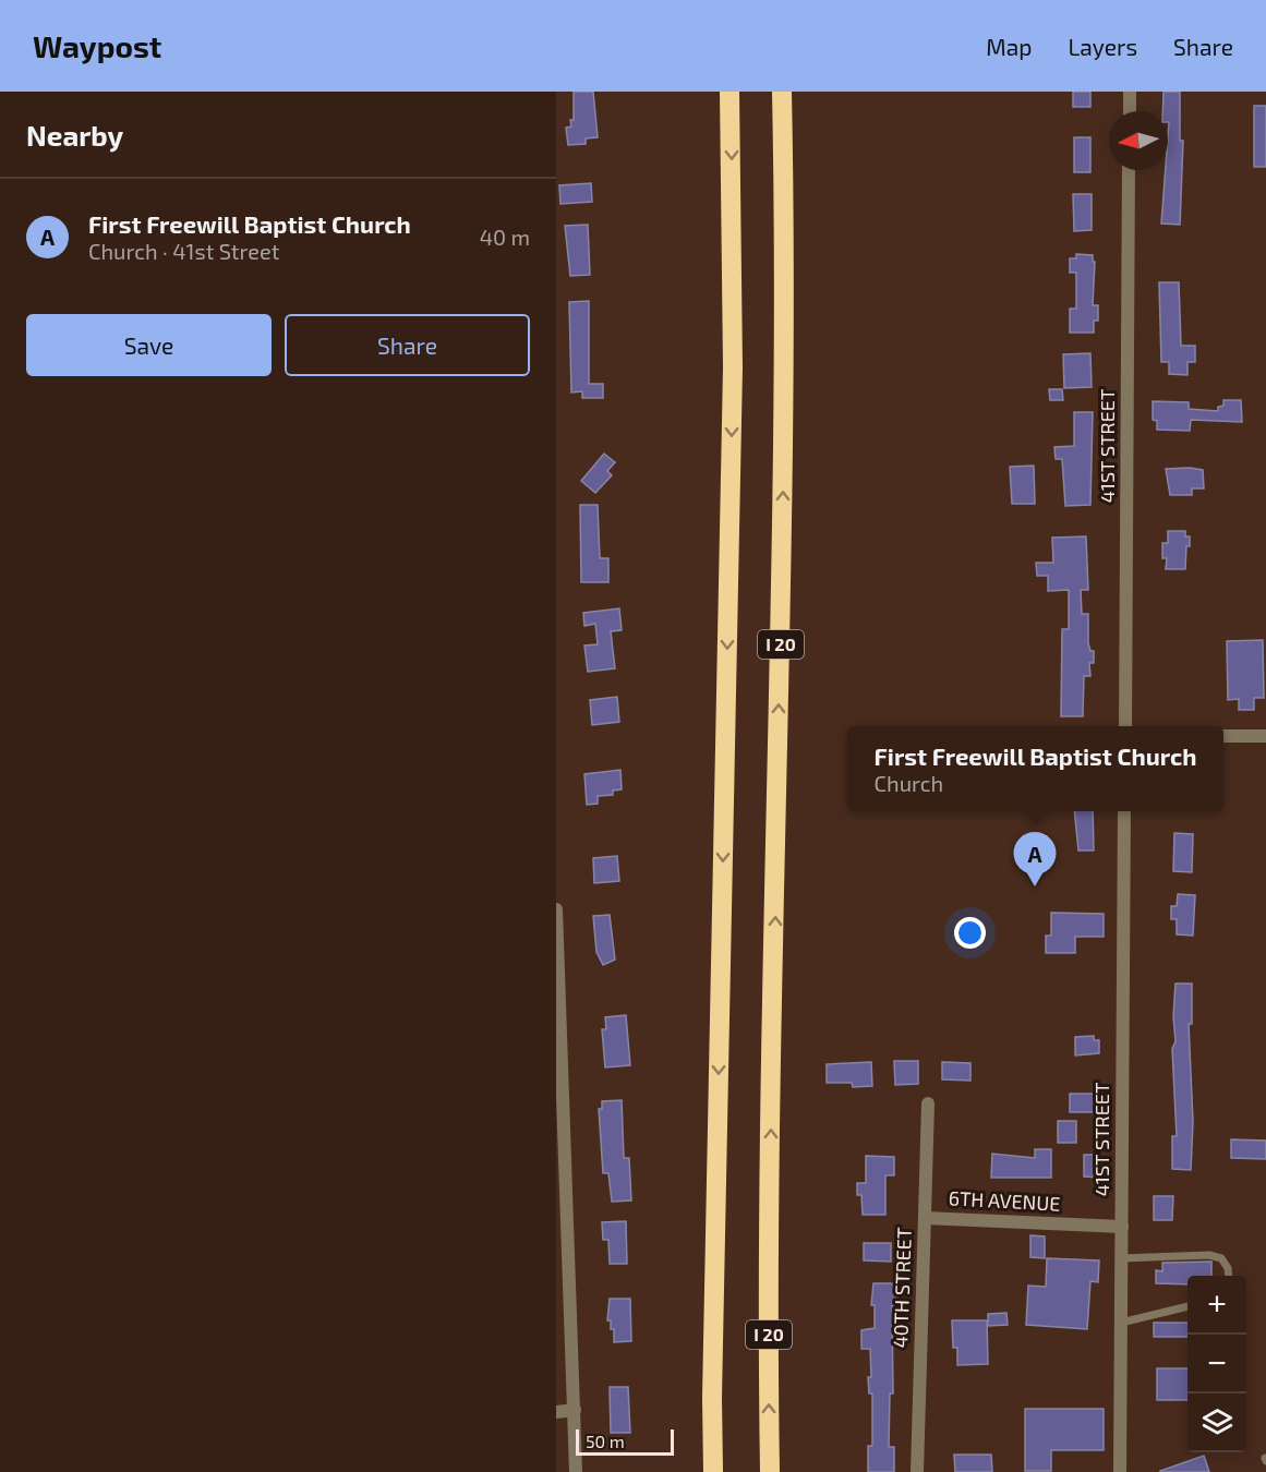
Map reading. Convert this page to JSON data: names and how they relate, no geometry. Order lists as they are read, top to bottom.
{
  "streets": {
    "highway": ["I 20"],
    "street": ["41ST STREET", "6TH AVENUE", "40TH STREET"]
  },
  "crossings": [
    ["41ST STREET", "6TH AVENUE"],
    ["6TH AVENUE", "40TH STREET"]
  ],
  "scale_bar": "50 m",
  "north": "left",
  "page": {
    "header": "Waypost",
    "nav": ["Map", "Layers", "Share"],
    "heading": "Nearby",
    "list": [
      {
        "mark": "A",
        "name": "First Freewill Baptist Church",
        "note": "Church · 41st Street",
        "value": "40 m"
      }
    ],
    "buttons": ["Save", "Share"],
    "popup": ["First Freewill Baptist Church", "Church"],
    "pins": "A",
    "map_buttons": ["+", "−"],
    "scale": "50 m"
  }
}
